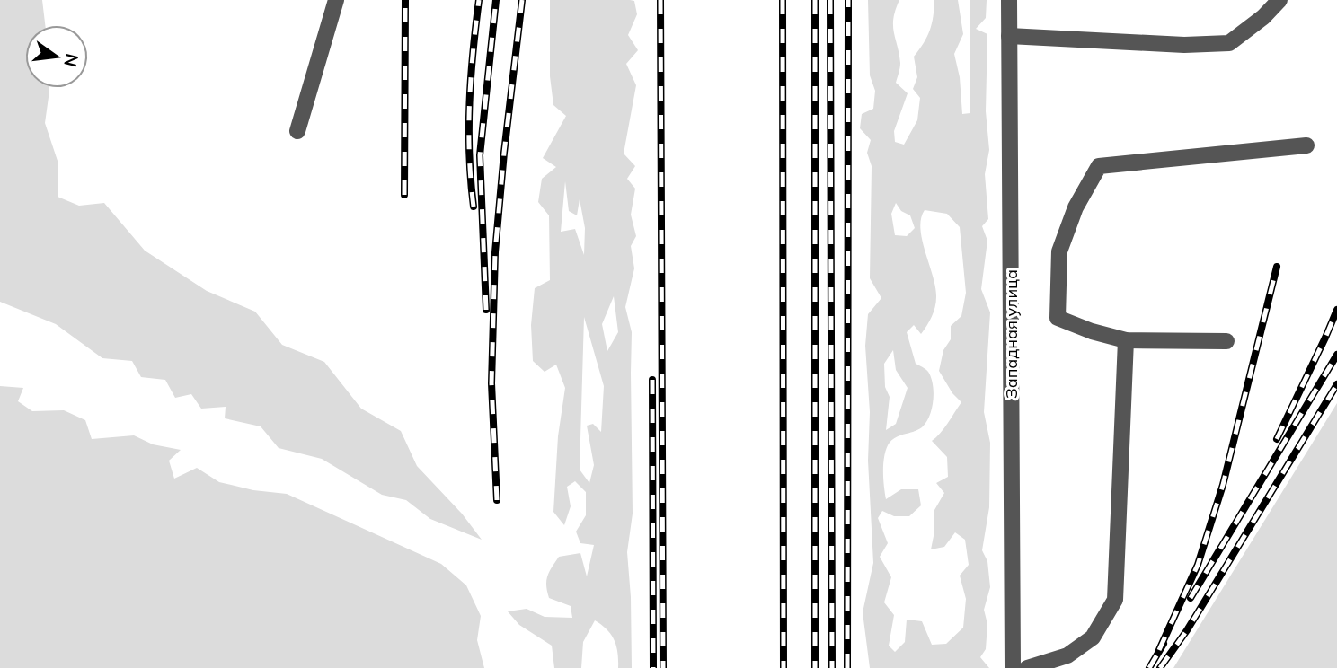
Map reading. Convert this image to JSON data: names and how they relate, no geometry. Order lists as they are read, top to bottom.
{
  "streets": {
    "street": ["Западная улица"]
  },
  "north": "right"
}
